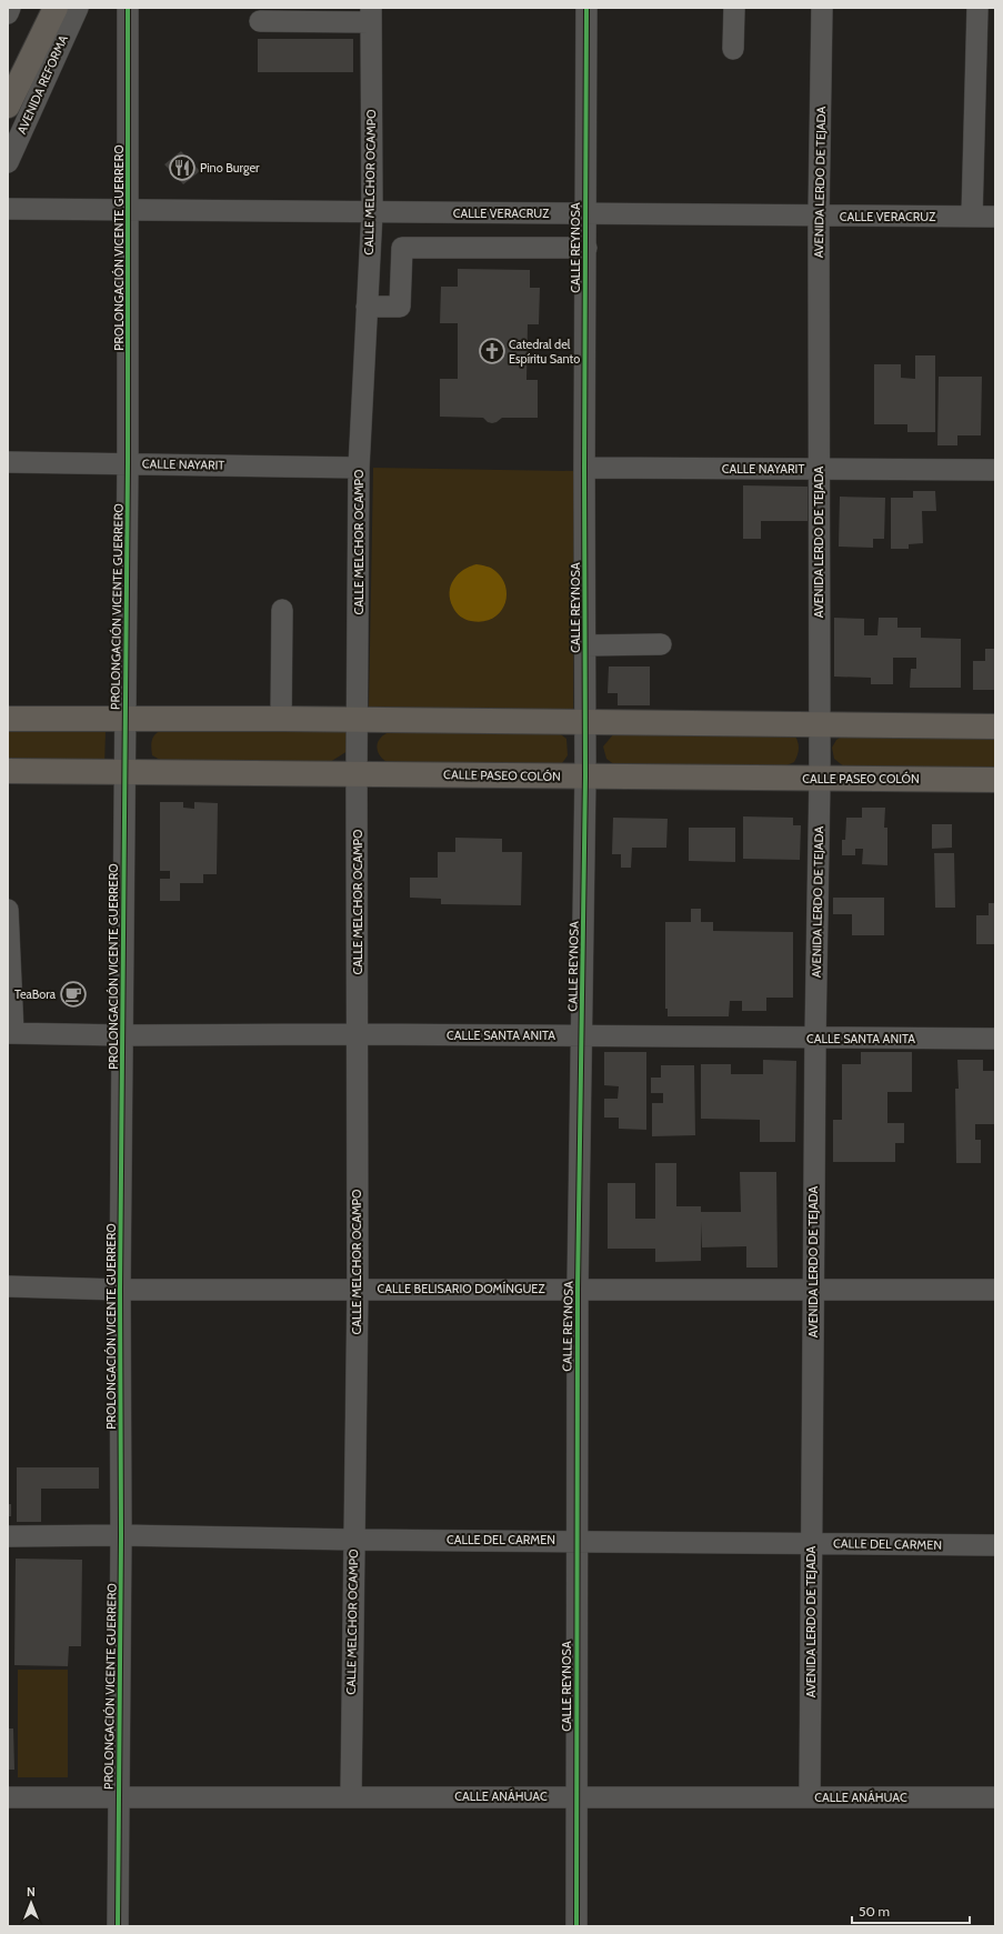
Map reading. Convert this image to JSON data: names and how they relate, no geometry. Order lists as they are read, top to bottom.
{
  "streets": {
    "main road": ["AVENIDA REFORMA", "CALLE PASEO COLÓN"],
    "street": [
      "CALLE MELCHOR OCAMPO",
      "AVENIDA LERDO DE TEJADA",
      "CALLE VERACRUZ",
      "PROLONGACIÓN VICENTE GUERRERO",
      "CALLE REYNOSA",
      "CALLE NAYARIT",
      "CALLE SANTA ANITA",
      "CALLE BELISARIO DOMÍNGUEZ",
      "CALLE DEL CARMEN",
      "CALLE ANÁHUAC"
    ]
  },
  "crossings": [
    ["CALLE MELCHOR OCAMPO", "CALLE VERACRUZ"],
    ["CALLE MELCHOR OCAMPO", "CALLE NAYARIT"],
    ["CALLE MELCHOR OCAMPO", "CALLE PASEO COLÓN"],
    ["CALLE MELCHOR OCAMPO", "CALLE SANTA ANITA"],
    ["CALLE MELCHOR OCAMPO", "CALLE BELISARIO DOMÍNGUEZ"],
    ["CALLE MELCHOR OCAMPO", "CALLE DEL CARMEN"],
    ["CALLE MELCHOR OCAMPO", "CALLE ANÁHUAC"],
    ["AVENIDA LERDO DE TEJADA", "CALLE VERACRUZ"],
    ["AVENIDA LERDO DE TEJADA", "CALLE NAYARIT"],
    ["AVENIDA LERDO DE TEJADA", "CALLE PASEO COLÓN"],
    ["AVENIDA LERDO DE TEJADA", "CALLE SANTA ANITA"],
    ["AVENIDA LERDO DE TEJADA", "CALLE BELISARIO DOMÍNGUEZ"],
    ["AVENIDA LERDO DE TEJADA", "CALLE DEL CARMEN"],
    ["AVENIDA LERDO DE TEJADA", "CALLE ANÁHUAC"],
    ["CALLE VERACRUZ", "PROLONGACIÓN VICENTE GUERRERO"],
    ["CALLE VERACRUZ", "CALLE REYNOSA"],
    ["PROLONGACIÓN VICENTE GUERRERO", "CALLE NAYARIT"],
    ["PROLONGACIÓN VICENTE GUERRERO", "CALLE PASEO COLÓN"],
    ["PROLONGACIÓN VICENTE GUERRERO", "CALLE SANTA ANITA"],
    ["PROLONGACIÓN VICENTE GUERRERO", "CALLE BELISARIO DOMÍNGUEZ"],
    ["PROLONGACIÓN VICENTE GUERRERO", "CALLE DEL CARMEN"],
    ["PROLONGACIÓN VICENTE GUERRERO", "CALLE ANÁHUAC"],
    ["CALLE REYNOSA", "CALLE NAYARIT"],
    ["CALLE REYNOSA", "CALLE PASEO COLÓN"],
    ["CALLE REYNOSA", "CALLE SANTA ANITA"],
    ["CALLE REYNOSA", "CALLE BELISARIO DOMÍNGUEZ"],
    ["CALLE REYNOSA", "CALLE DEL CARMEN"],
    ["CALLE REYNOSA", "CALLE ANÁHUAC"]
  ],
  "places": {
    "restaurant": ["Pino Burger"],
    "church": ["Catedral del Espíritu Santo"],
    "cafe": ["TeaBora"]
  },
  "scale_bar": "50 m",
  "north": "top"
}
